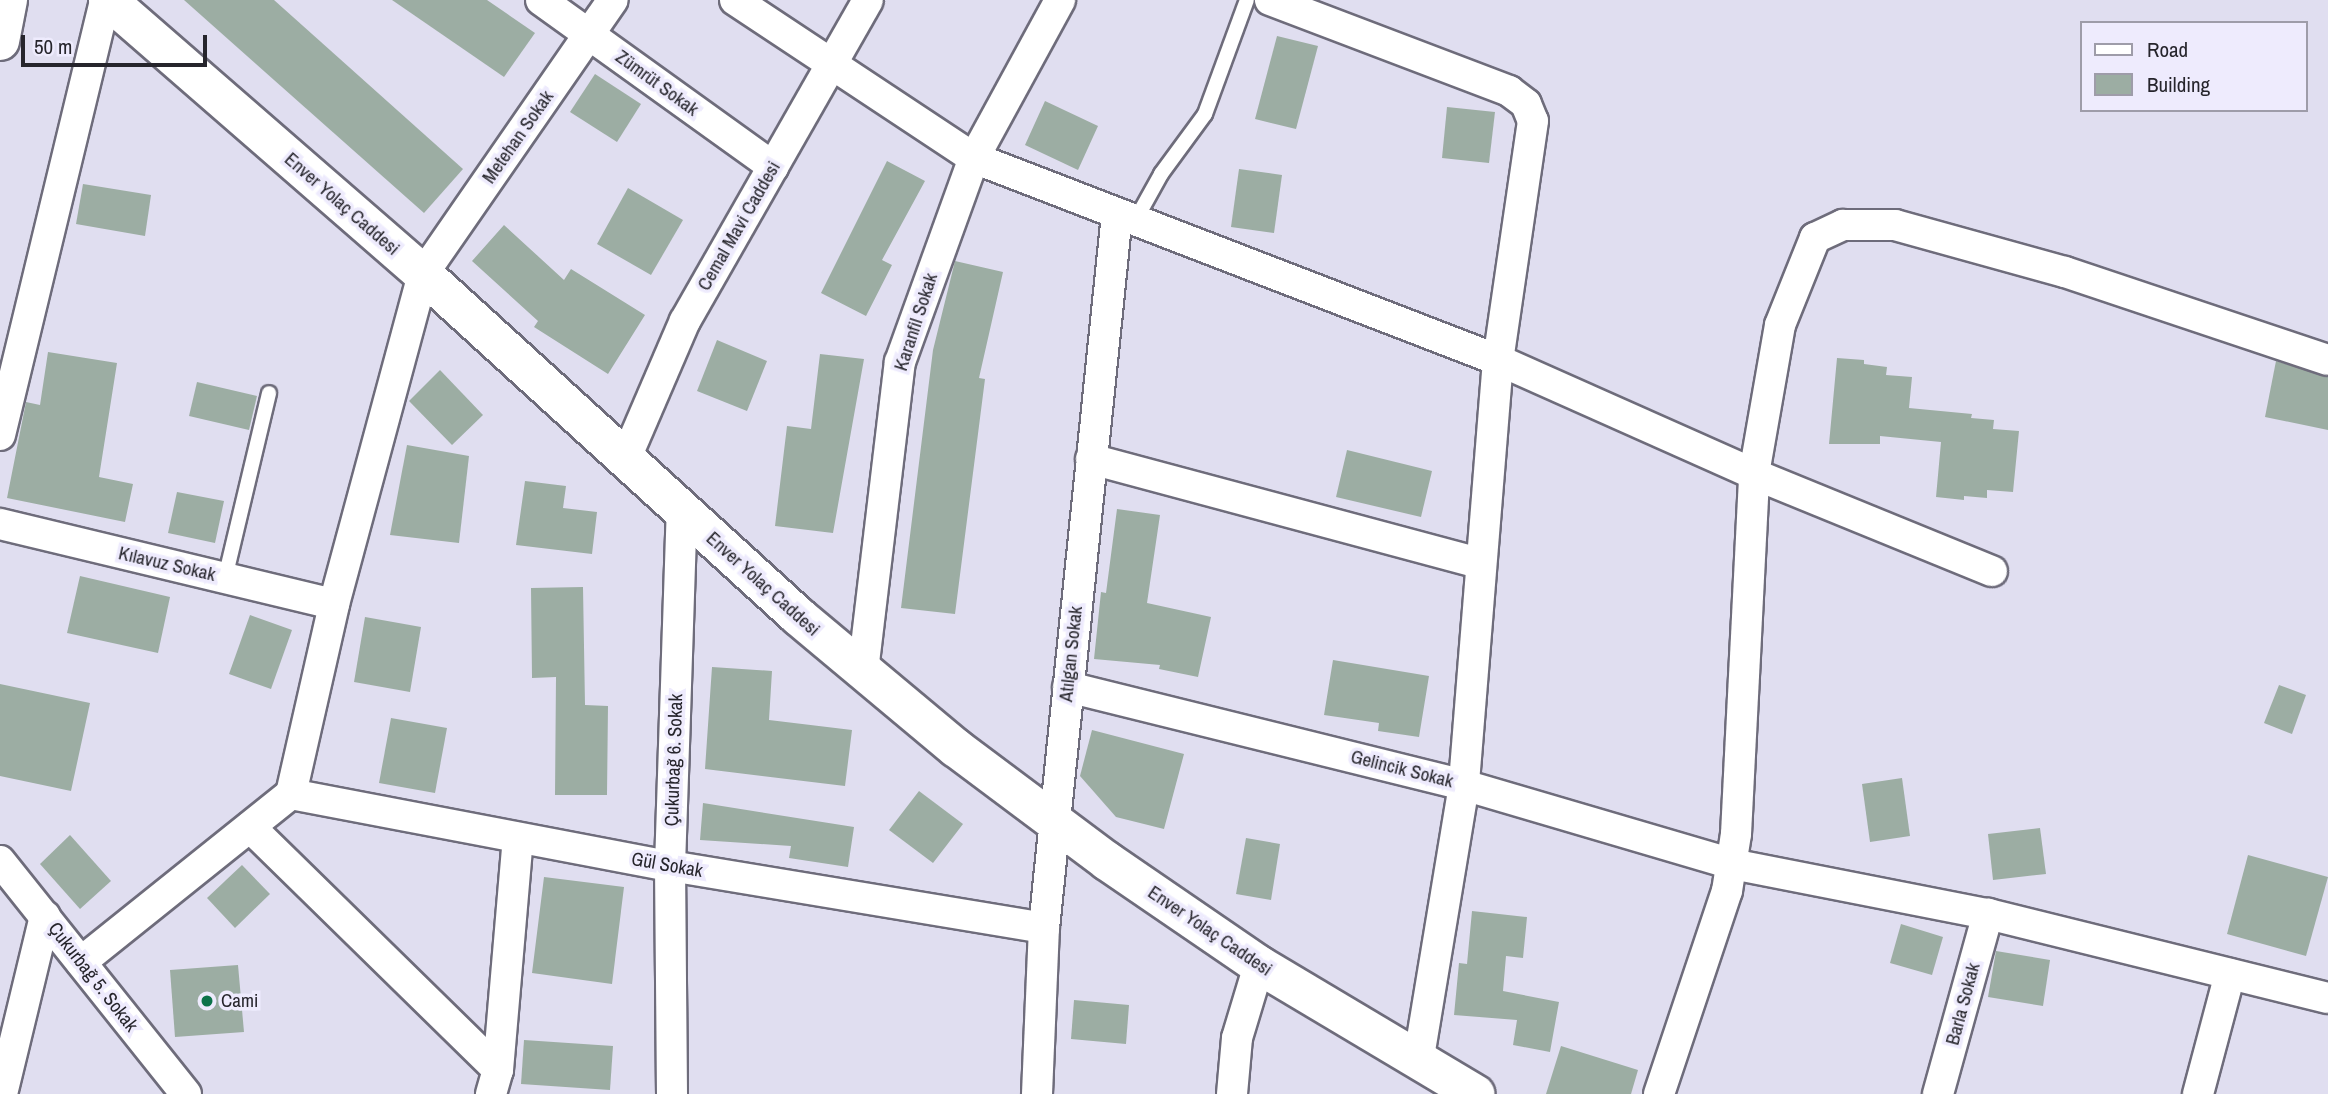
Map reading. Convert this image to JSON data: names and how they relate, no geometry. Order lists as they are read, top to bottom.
{
  "streets": {
    "street": [
      "Zümrüt Sokak",
      "Metehan Sokak",
      "Enver Yolaç Caddesi",
      "Cemal Mavi Caddesi",
      "Karanfil Sokak",
      "Kılavuz Sokak",
      "Atılgan Sokak",
      "Çukurbağ 6. Sokak",
      "Gelincik Sokak",
      "Gül Sokak",
      "Çukurbağ 5. Sokak",
      "Barla Sokak"
    ]
  },
  "crossings": [
    ["Zümrüt Sokak", "Metehan Sokak"],
    ["Zümrüt Sokak", "Cemal Mavi Caddesi"],
    ["Metehan Sokak", "Enver Yolaç Caddesi"],
    ["Metehan Sokak", "Kılavuz Sokak"],
    ["Metehan Sokak", "Gül Sokak"],
    ["Enver Yolaç Caddesi", "Cemal Mavi Caddesi"],
    ["Enver Yolaç Caddesi", "Karanfil Sokak"],
    ["Enver Yolaç Caddesi", "Atılgan Sokak"],
    ["Enver Yolaç Caddesi", "Çukurbağ 6. Sokak"],
    ["Atılgan Sokak", "Gelincik Sokak"],
    ["Atılgan Sokak", "Gül Sokak"],
    ["Çukurbağ 6. Sokak", "Gül Sokak"],
    ["Gelincik Sokak", "Barla Sokak"]
  ],
  "places": ["Cami"],
  "legend": ["Road", "Building"],
  "scale_bar": "50 m"
}
